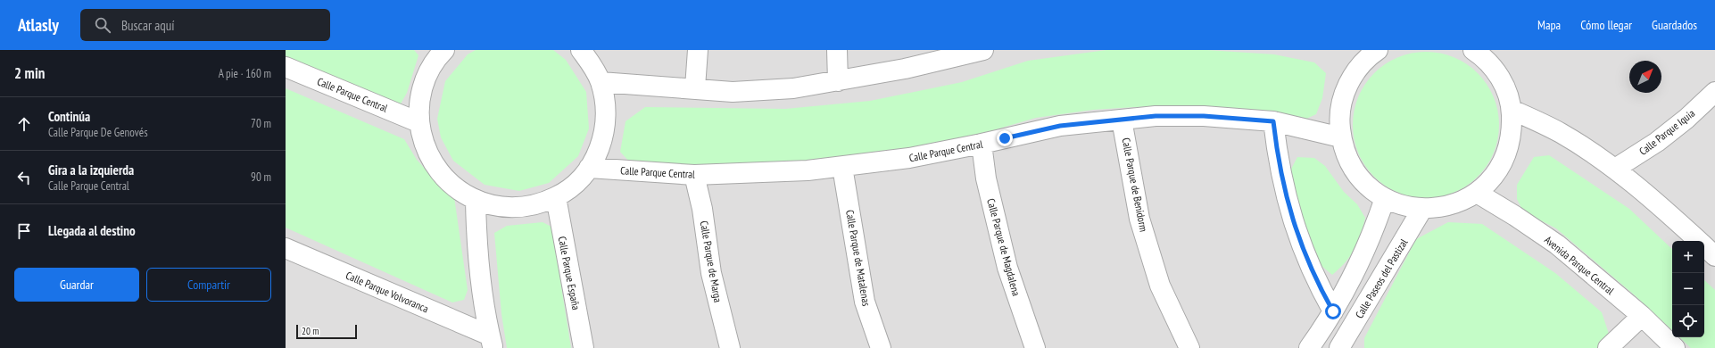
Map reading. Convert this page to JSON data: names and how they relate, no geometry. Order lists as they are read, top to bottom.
{
  "streets": {
    "street": [
      "Calle Parque Central",
      "Calle Parque Iquia",
      "Calle Parque de Benidorm",
      "Calle Parque de Magdalena",
      "Calle Parque de Matalenas",
      "Calle Parque de Marga",
      "Avenida Parque Central",
      "Calle Parque España",
      "Calle Paseos del Pastizal",
      "Calle Parque Volvoranca"
    ]
  },
  "crossings": [
    ["Calle Parque Central", "Calle Parque de Benidorm"],
    ["Calle Parque Central", "Calle Parque de Magdalena"],
    ["Calle Parque Central", "Calle Parque de Matalenas"],
    ["Calle Parque Central", "Calle Parque de Marga"]
  ],
  "scale_bar": "20 m",
  "north": "top right",
  "page": {
    "header": "Atlasly",
    "search": "Buscar aquí",
    "nav": ["Mapa", "Cómo llegar", "Guardados"],
    "heading": ["2 min", "A pie · 160 m"],
    "list": [
      ["Continúa", "Calle Parque De Genovés", "70 m"],
      ["Gira a la izquierda", "Calle Parque Central", "90 m"],
      "Llegada al destino"
    ],
    "map_buttons": ["+", "−"],
    "buttons": ["Guardar", "Compartir"],
    "scale": "20 m"
  }
}
